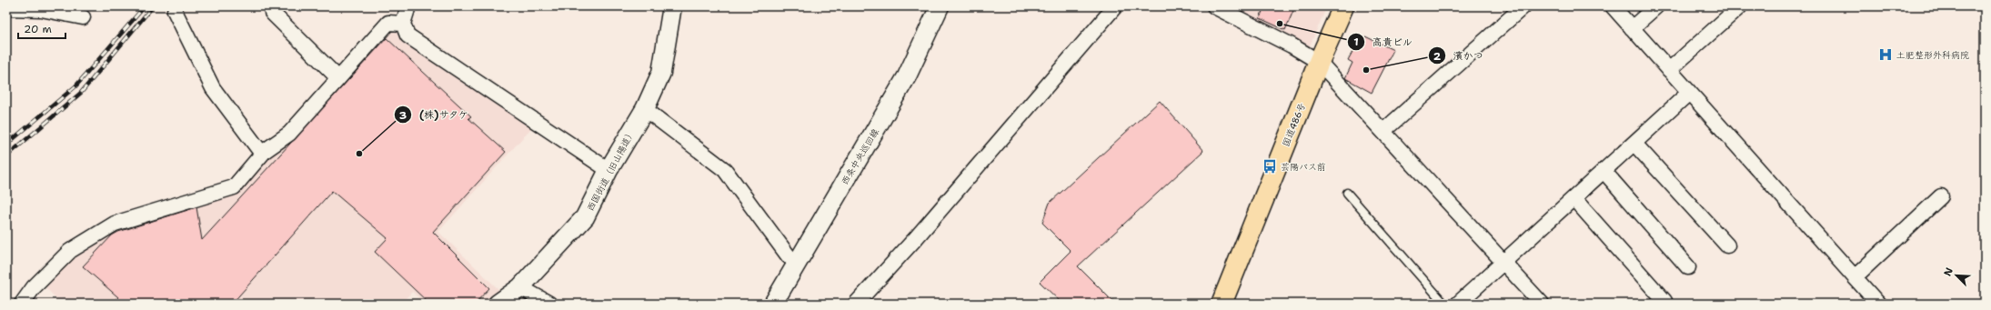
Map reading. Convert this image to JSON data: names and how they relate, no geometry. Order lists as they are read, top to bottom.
{
  "streets": {
    "highway": ["国道486号"],
    "street": ["西条中央巡回線", "西国街道（旧山陽道）"]
  },
  "places": {
    "other": ["高貴ビル", "濱かつ", "(株)サタケ"],
    "hospital": ["土肥整形外科病院"],
    "bus stop": ["芸陽バス前"]
  },
  "scale_bar": "20 m",
  "north": "top left"
}
